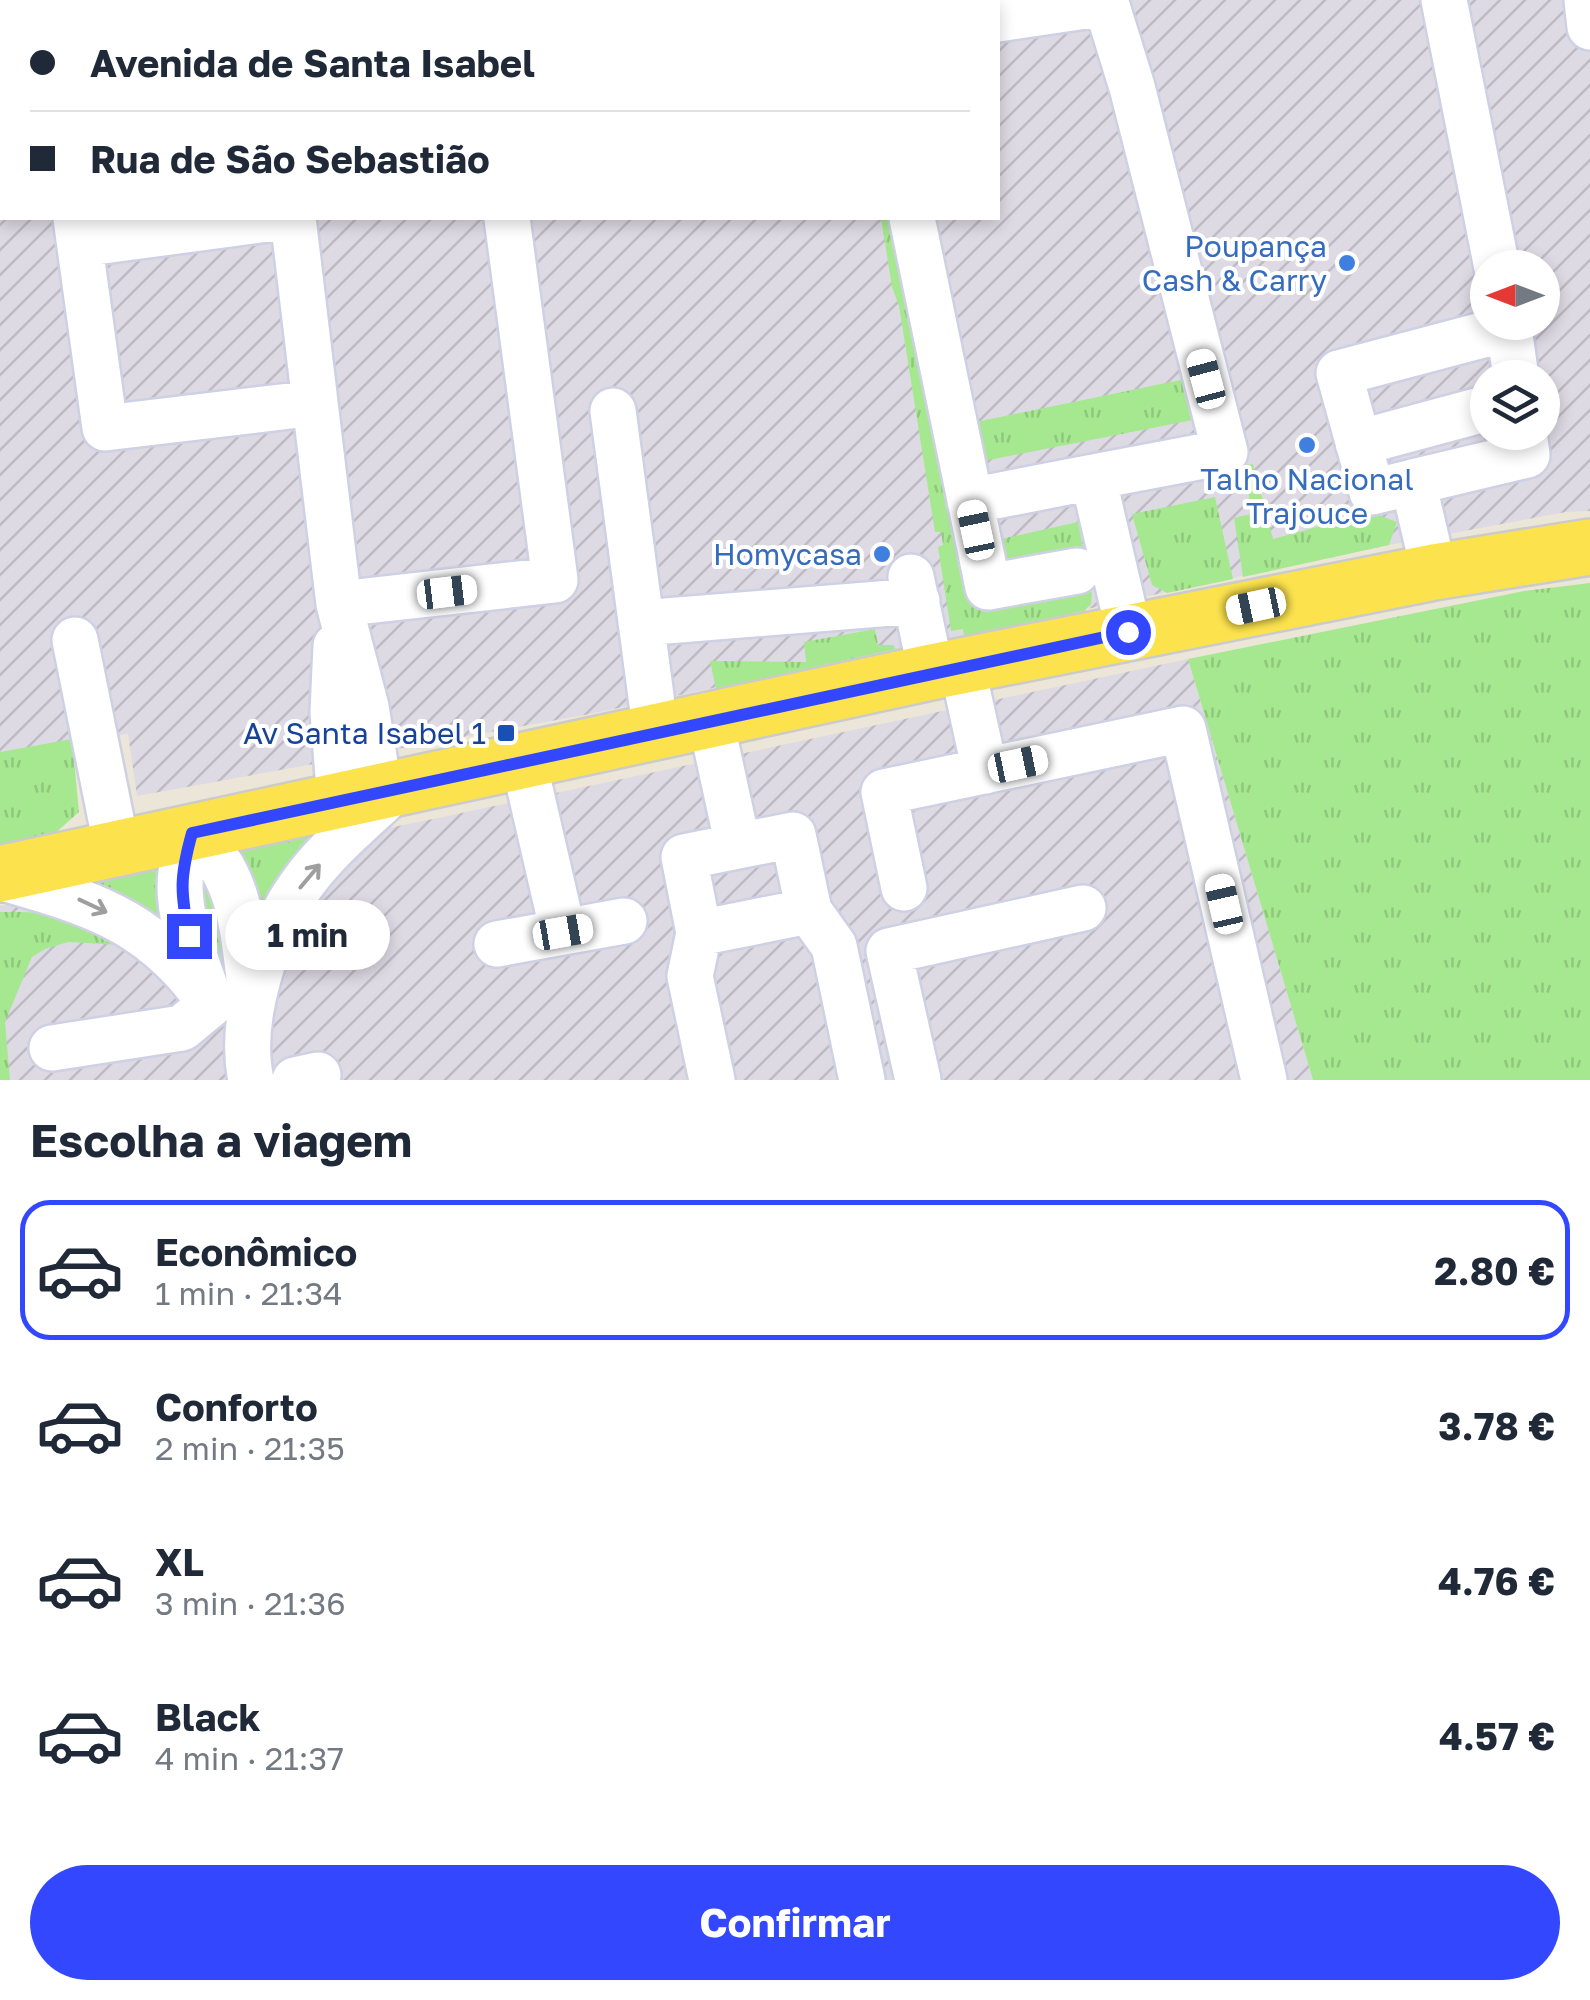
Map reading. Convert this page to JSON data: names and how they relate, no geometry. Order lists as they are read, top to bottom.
{
  "places": {
    "other": ["Poupança Cash & Carry", "Talho Nacional Trajouce", "Homycasa"],
    "transit": ["Av Santa Isabel 1"]
  },
  "north": "left",
  "page": {
    "banner": ["Avenida de Santa Isabel", "Rua de São Sebastião"],
    "bubble": "1 min",
    "heading": "Escolha a viagem",
    "list": [
      {
        "name": "Econômico",
        "note": "1 min · 21:34",
        "value": "2.80 €"
      },
      {
        "name": "Conforto",
        "note": "2 min · 21:35",
        "value": "3.78 €"
      },
      {
        "name": "XL",
        "note": "3 min · 21:36",
        "value": "4.76 €"
      },
      {
        "name": "Black",
        "note": "4 min · 21:37",
        "value": "4.57 €"
      }
    ],
    "buttons": "Confirmar"
  }
}
